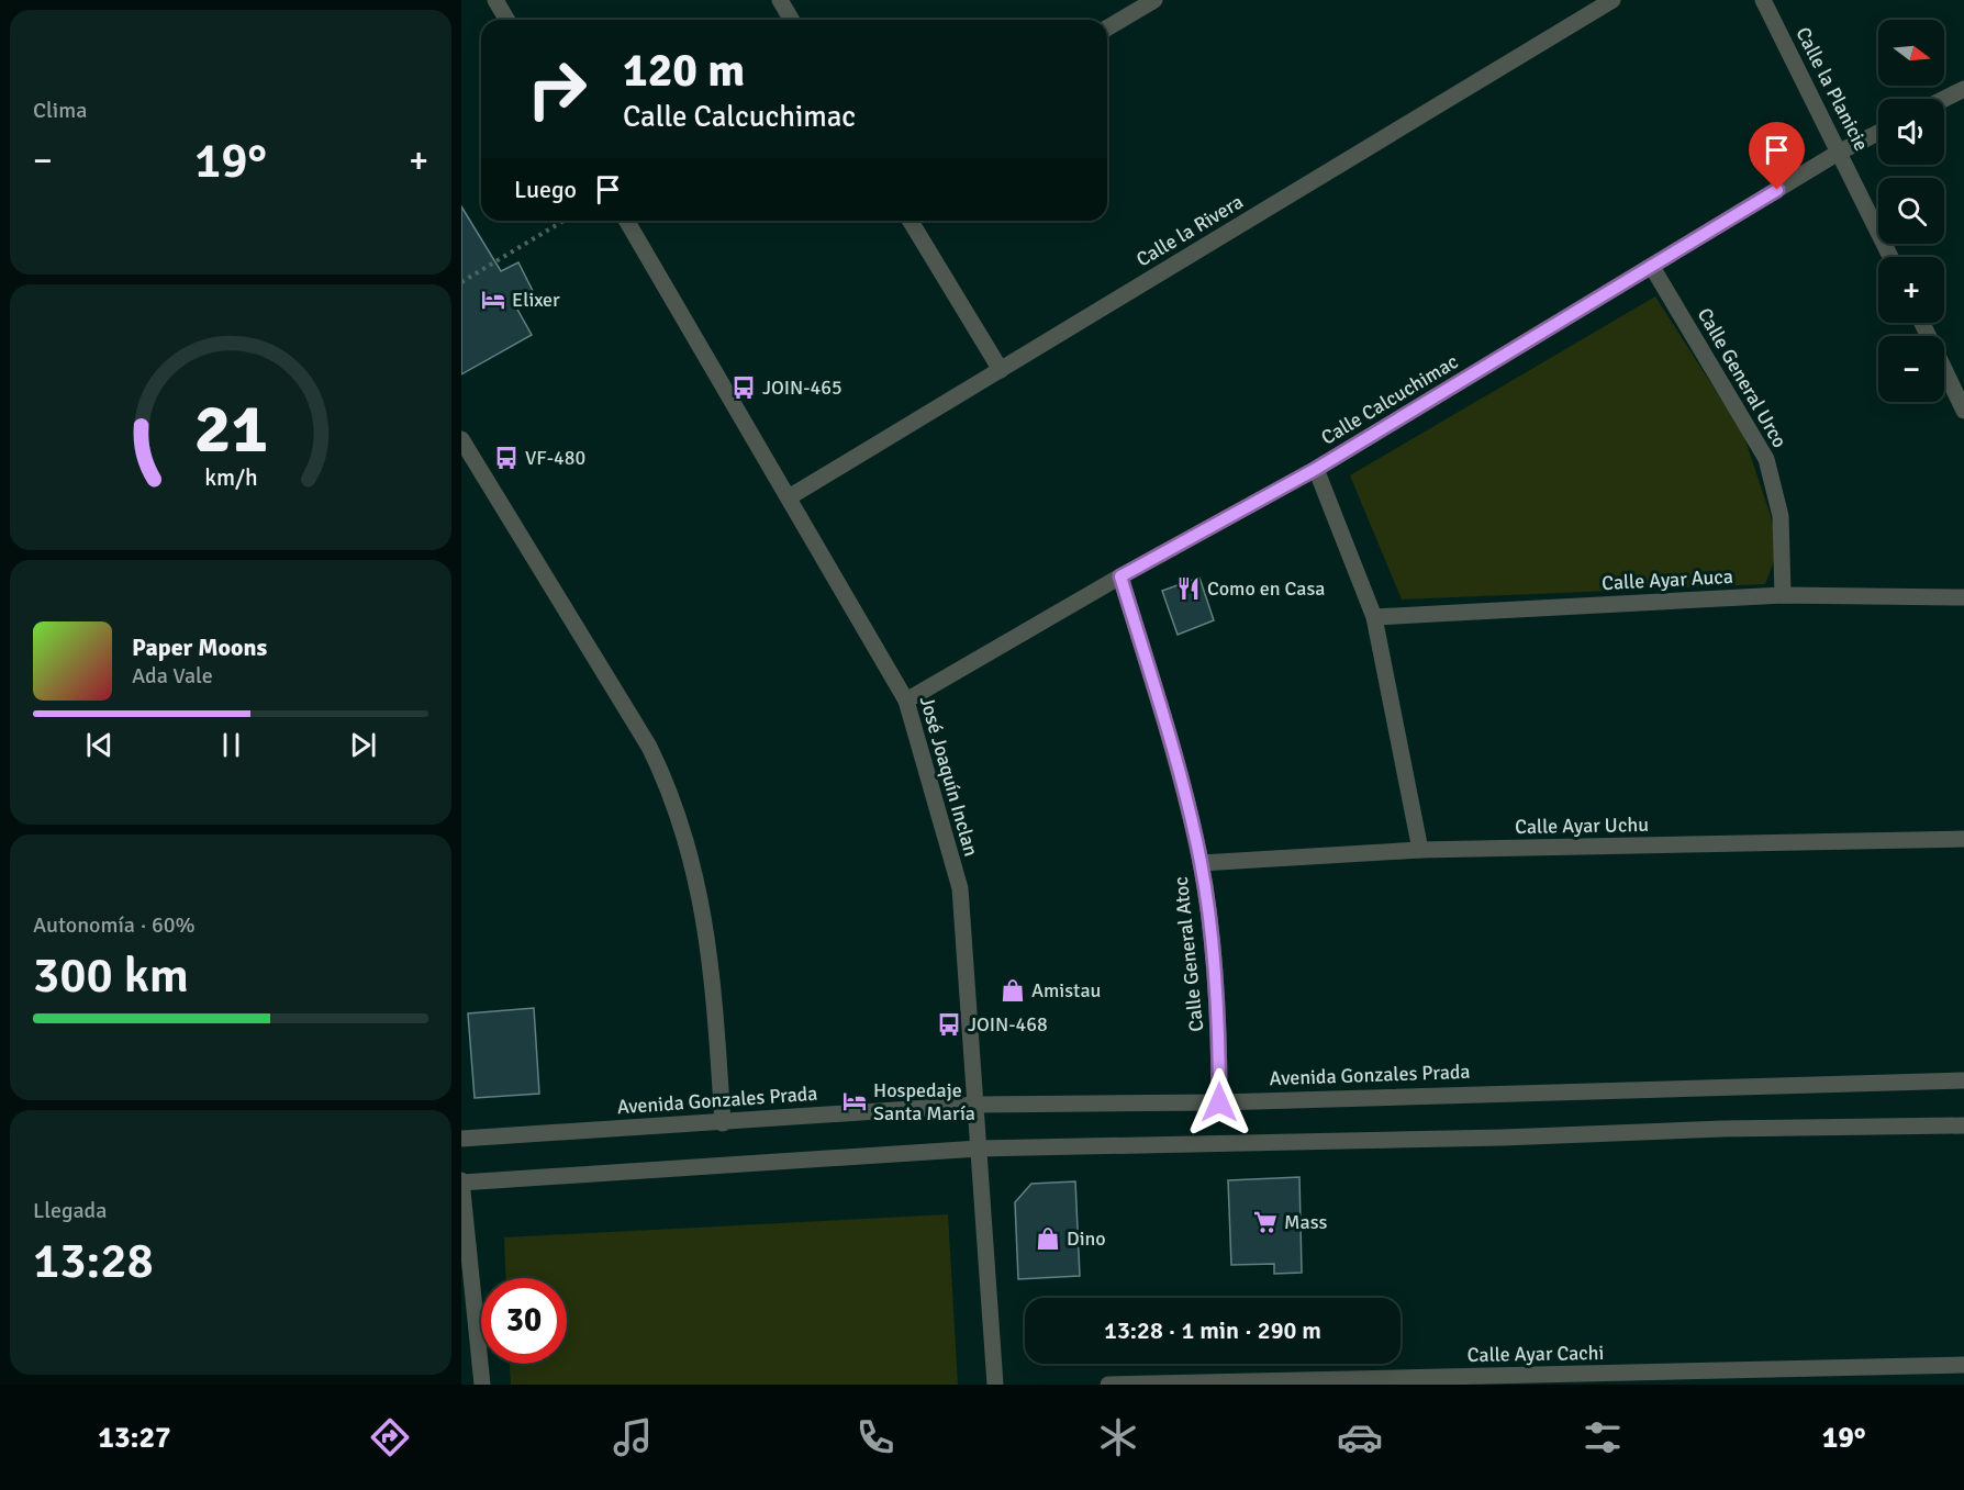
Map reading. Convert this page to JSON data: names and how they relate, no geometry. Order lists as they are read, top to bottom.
{
  "streets": {
    "street": [
      "Calle la Planicie",
      "Calle la Rivera",
      "Calle General Urco",
      "Calle Calcuchimac",
      "Calle Ayar Auca",
      "José Joaquín Inclan",
      "Calle Ayar Uchu",
      "Calle General Atoc",
      "Avenida Gonzales Prada",
      "Calle Ayar Cachi"
    ]
  },
  "crossings": [
    ["Calle la Planicie", "Calle Calcuchimac"],
    ["Calle la Rivera", "José Joaquín Inclan"],
    ["Calle General Urco", "Calle Calcuchimac"],
    ["Calle General Urco", "Calle Ayar Auca"],
    ["Calle Calcuchimac", "José Joaquín Inclan"],
    ["Calle Calcuchimac", "Calle General Atoc"],
    ["José Joaquín Inclan", "Avenida Gonzales Prada"],
    ["Calle Ayar Uchu", "Calle General Atoc"],
    ["Calle General Atoc", "Avenida Gonzales Prada"]
  ],
  "places": {
    "hotel": ["Elixer", "Hospedaje Santa María"],
    "bus stop": ["JOIN-465", "VF-480", "JOIN-468"],
    "restaurant": ["Como en Casa"],
    "shop": ["Amistau", "Dino"],
    "supermarket": ["Mass"]
  },
  "north": "right",
  "page": {
    "tile": [
      "Clima",
      ["Autonomía · 60%", "300 km"],
      ["Llegada", "13:28"]
    ],
    "map_buttons": ["+", "−"],
    "turn": ["120 m", "Calle Calcuchimac"],
    "heat": ["−", "19°", "+"],
    "then": "Luego",
    "song": ["Paper Moons", "Ada Vale"],
    "limit": "30",
    "trip": "13:28 · 1 min · 290 m",
    "tabs": ["13:27", "19°"],
    "gauge": ["21", "km/h"]
  }
}
